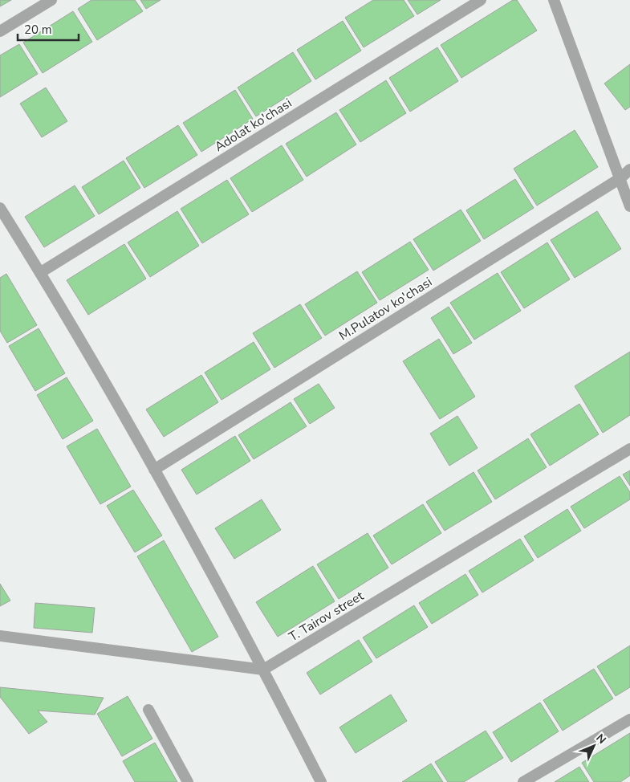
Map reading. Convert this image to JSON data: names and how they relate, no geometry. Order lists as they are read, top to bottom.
{
  "streets": {
    "street": ["Adolat ko'chasi", "M.Pulatov ko'chasi", "T. Tairov street"]
  },
  "scale_bar": "20 m",
  "north": "top right"
}
